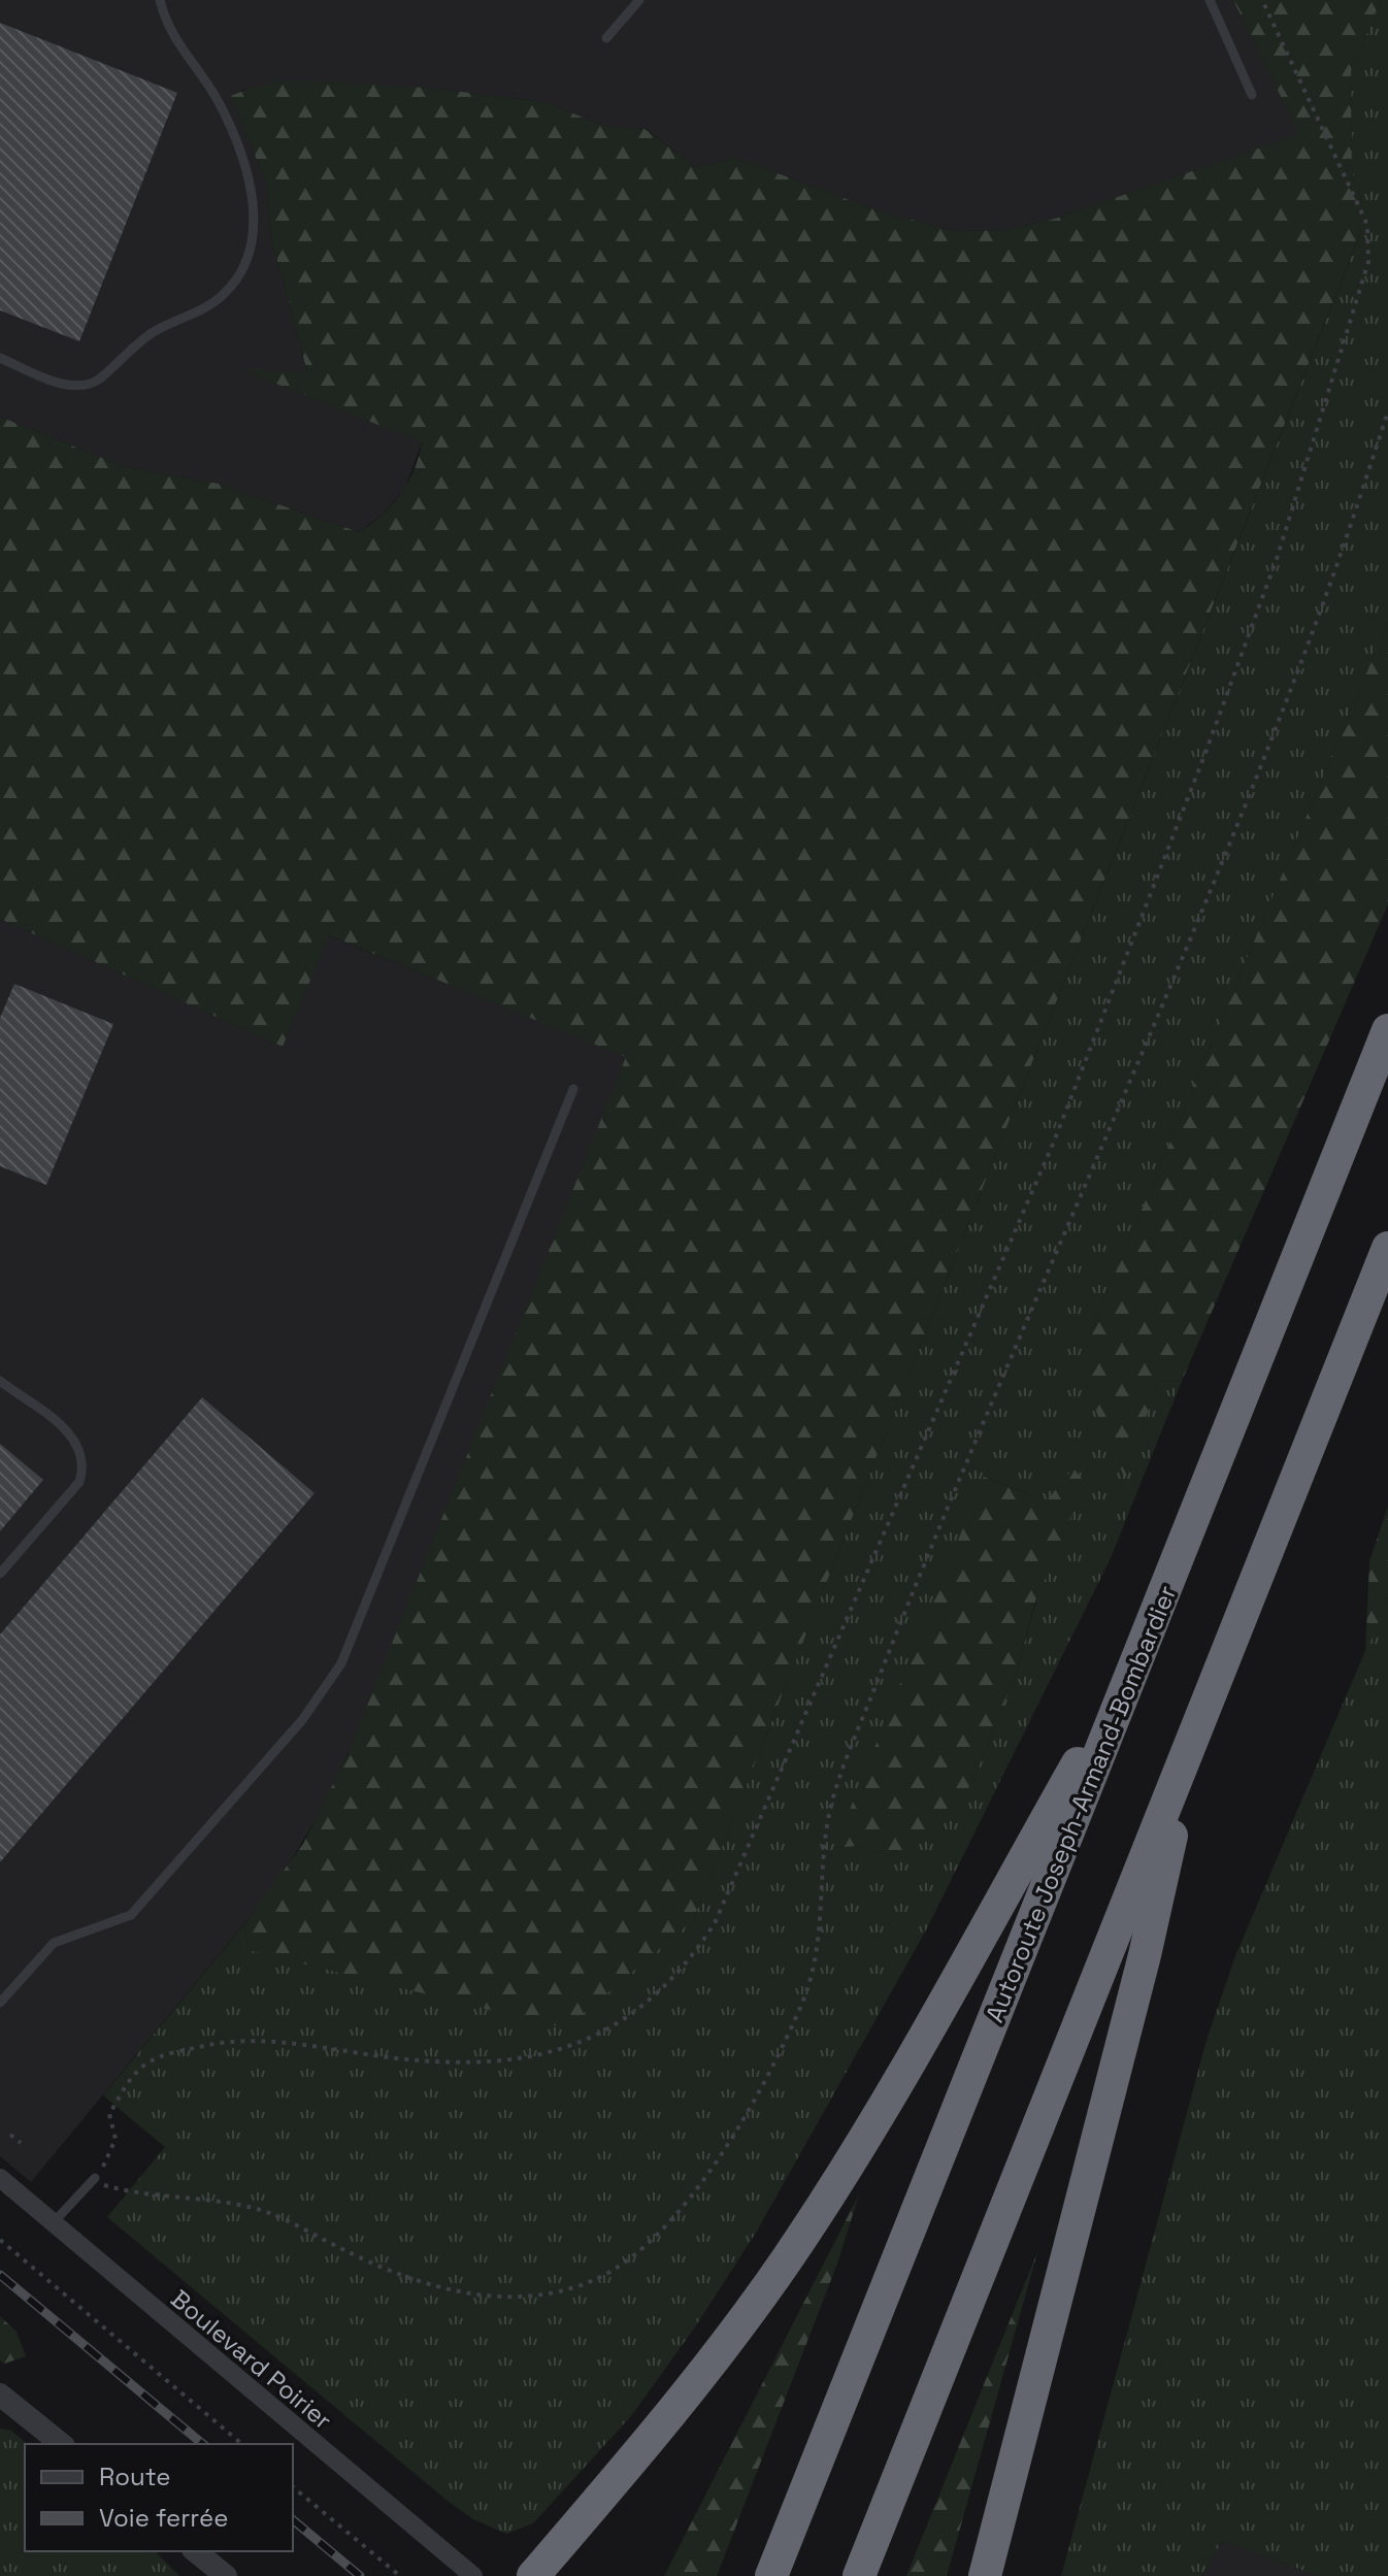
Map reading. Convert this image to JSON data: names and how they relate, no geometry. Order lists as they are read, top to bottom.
{
  "streets": {
    "highway": ["Autoroute Joseph-Armand-Bombardier"],
    "street": ["Boulevard Poirier"]
  },
  "legend": ["Route", "Voie ferrée"]
}
